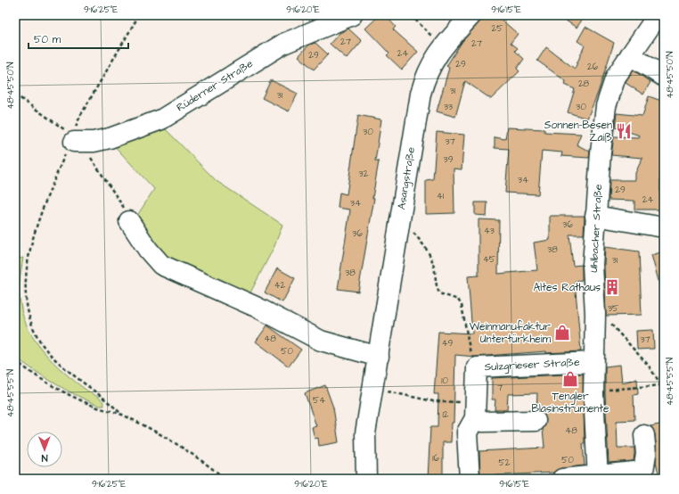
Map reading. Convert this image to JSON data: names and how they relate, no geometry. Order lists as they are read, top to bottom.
{
  "streets": {
    "street": [
      "Rüderner Straße",
      "Asangstraße",
      "Uhlbacher Straße",
      "Sulzgrieser Straße"
    ]
  },
  "crossings": [
    ["Uhlbacher Straße", "Sulzgrieser Straße"]
  ],
  "places": {
    "restaurant": ["Sonnen-Besen Zaiß"],
    "building": ["Altes Rathaus"],
    "shop": ["Weinmanufaktur Untertürkheim", "Tengler Blasinstrumente"]
  },
  "house_numbers": [
    "25",
    "27",
    "27",
    "24",
    "29",
    "29",
    "26",
    "28",
    "31",
    "31",
    "33",
    "30",
    "30",
    "37",
    "39",
    "32",
    "34",
    "29",
    "41",
    "24",
    "34",
    "36",
    "43",
    "36",
    "38",
    "45",
    "31",
    "38",
    "42",
    "35",
    "48",
    "37",
    "49",
    "50",
    "10",
    "7",
    "54",
    "12",
    "48",
    "16",
    "50",
    "52"
  ],
  "scale_bar": "50 m",
  "north": "bottom",
  "coordinates": [
    "9°16'25\"E",
    "9°16'20\"E",
    "9°16'15\"E",
    "48°45'50\"N",
    "48°45'55\"N"
  ]
}
